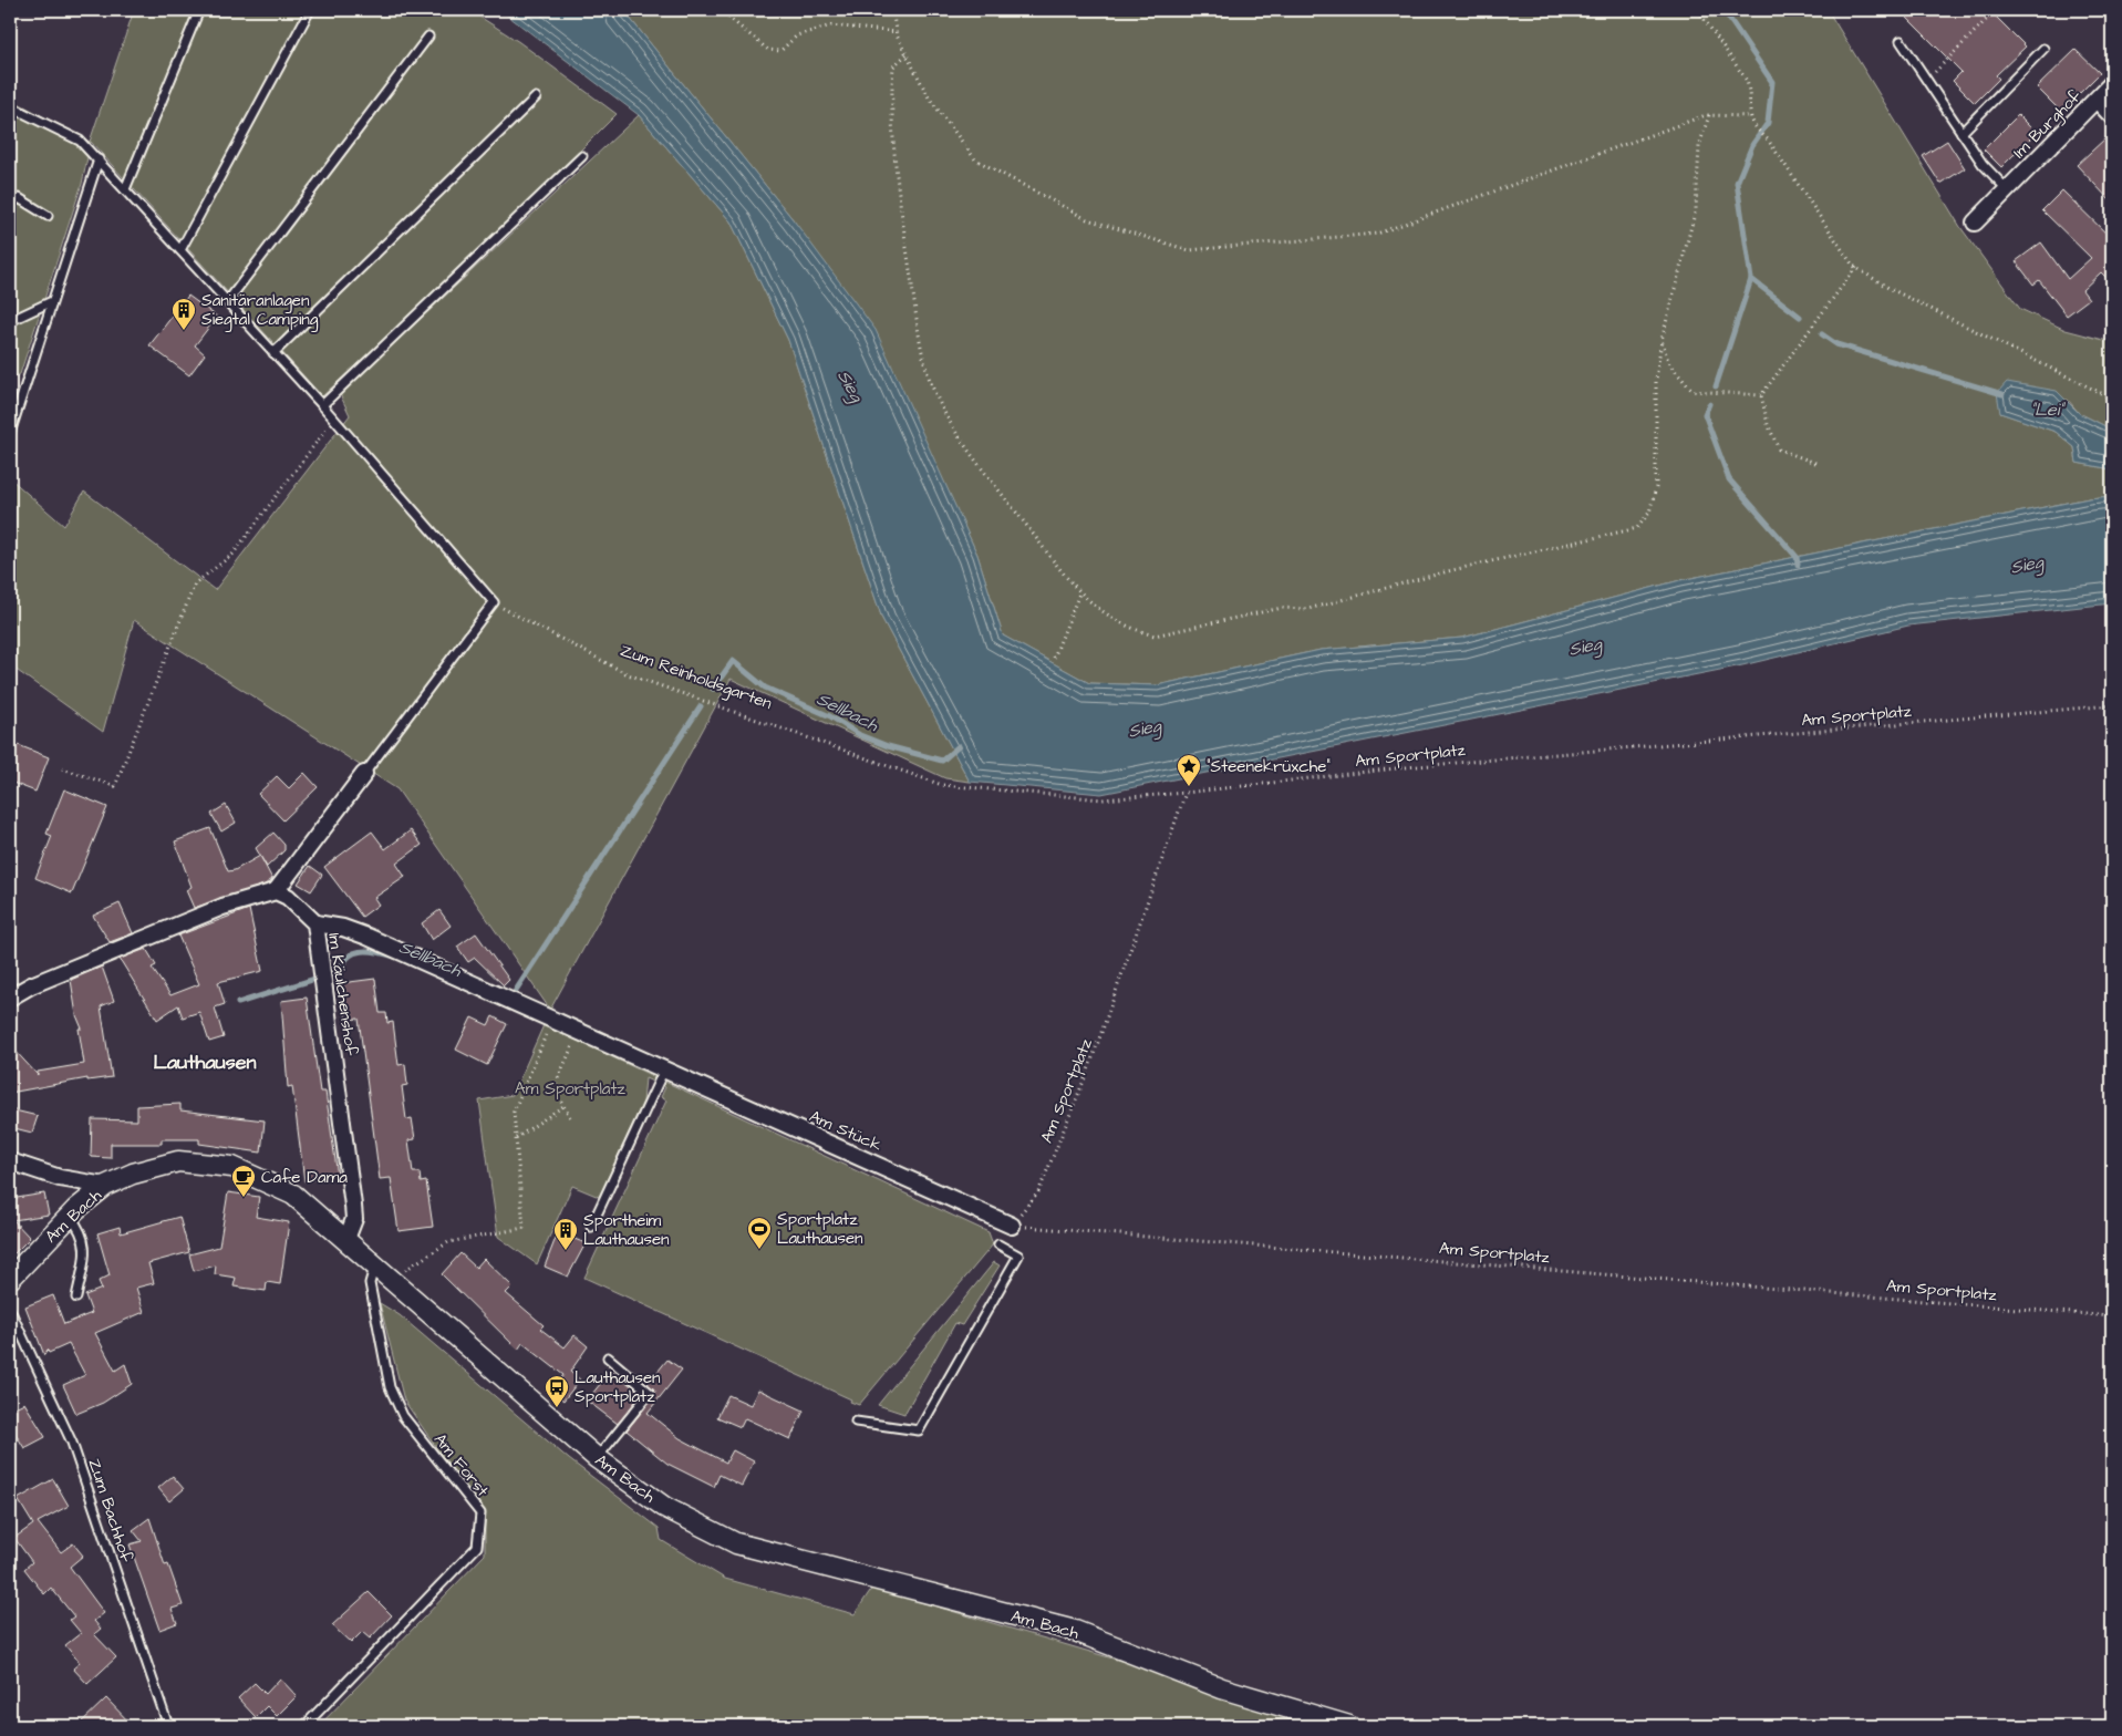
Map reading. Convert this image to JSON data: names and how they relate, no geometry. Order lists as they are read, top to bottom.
{
  "streets": {
    "street": [
      "Im Burghof",
      "Im Käulchenshof",
      "Am Stück",
      "Am Bach"
    ],
    "lane": ["Am Forst", "Zum Bachhof"],
    "path": ["Zum Reinholdsgarten", "Am Sportplatz"]
  },
  "crossings": [
    ["Zum Reinholdsgarten", "Am Sportplatz"],
    ["Am Sportplatz", "Am Stück"],
    ["Im Käulchenshof", "Am Stück"],
    ["Im Käulchenshof", "Am Bach"],
    ["Am Bach", "Am Forst"]
  ],
  "districts": ["Lauthausen"],
  "water": ["Sieg", "\"Lei\"", "Sellbach"],
  "parks": ["Am Sportplatz"],
  "places": {
    "building": ["Sanitäranlagen Siegtal Camping", "Sportheim Lauthausen"],
    "place": ["\"Steenekrüxche\""],
    "cafe": ["Cafe Dama"],
    "sports": ["Sportplatz Lauthausen"],
    "bus stop": ["Lauthausen Sportplatz"]
  }
}
